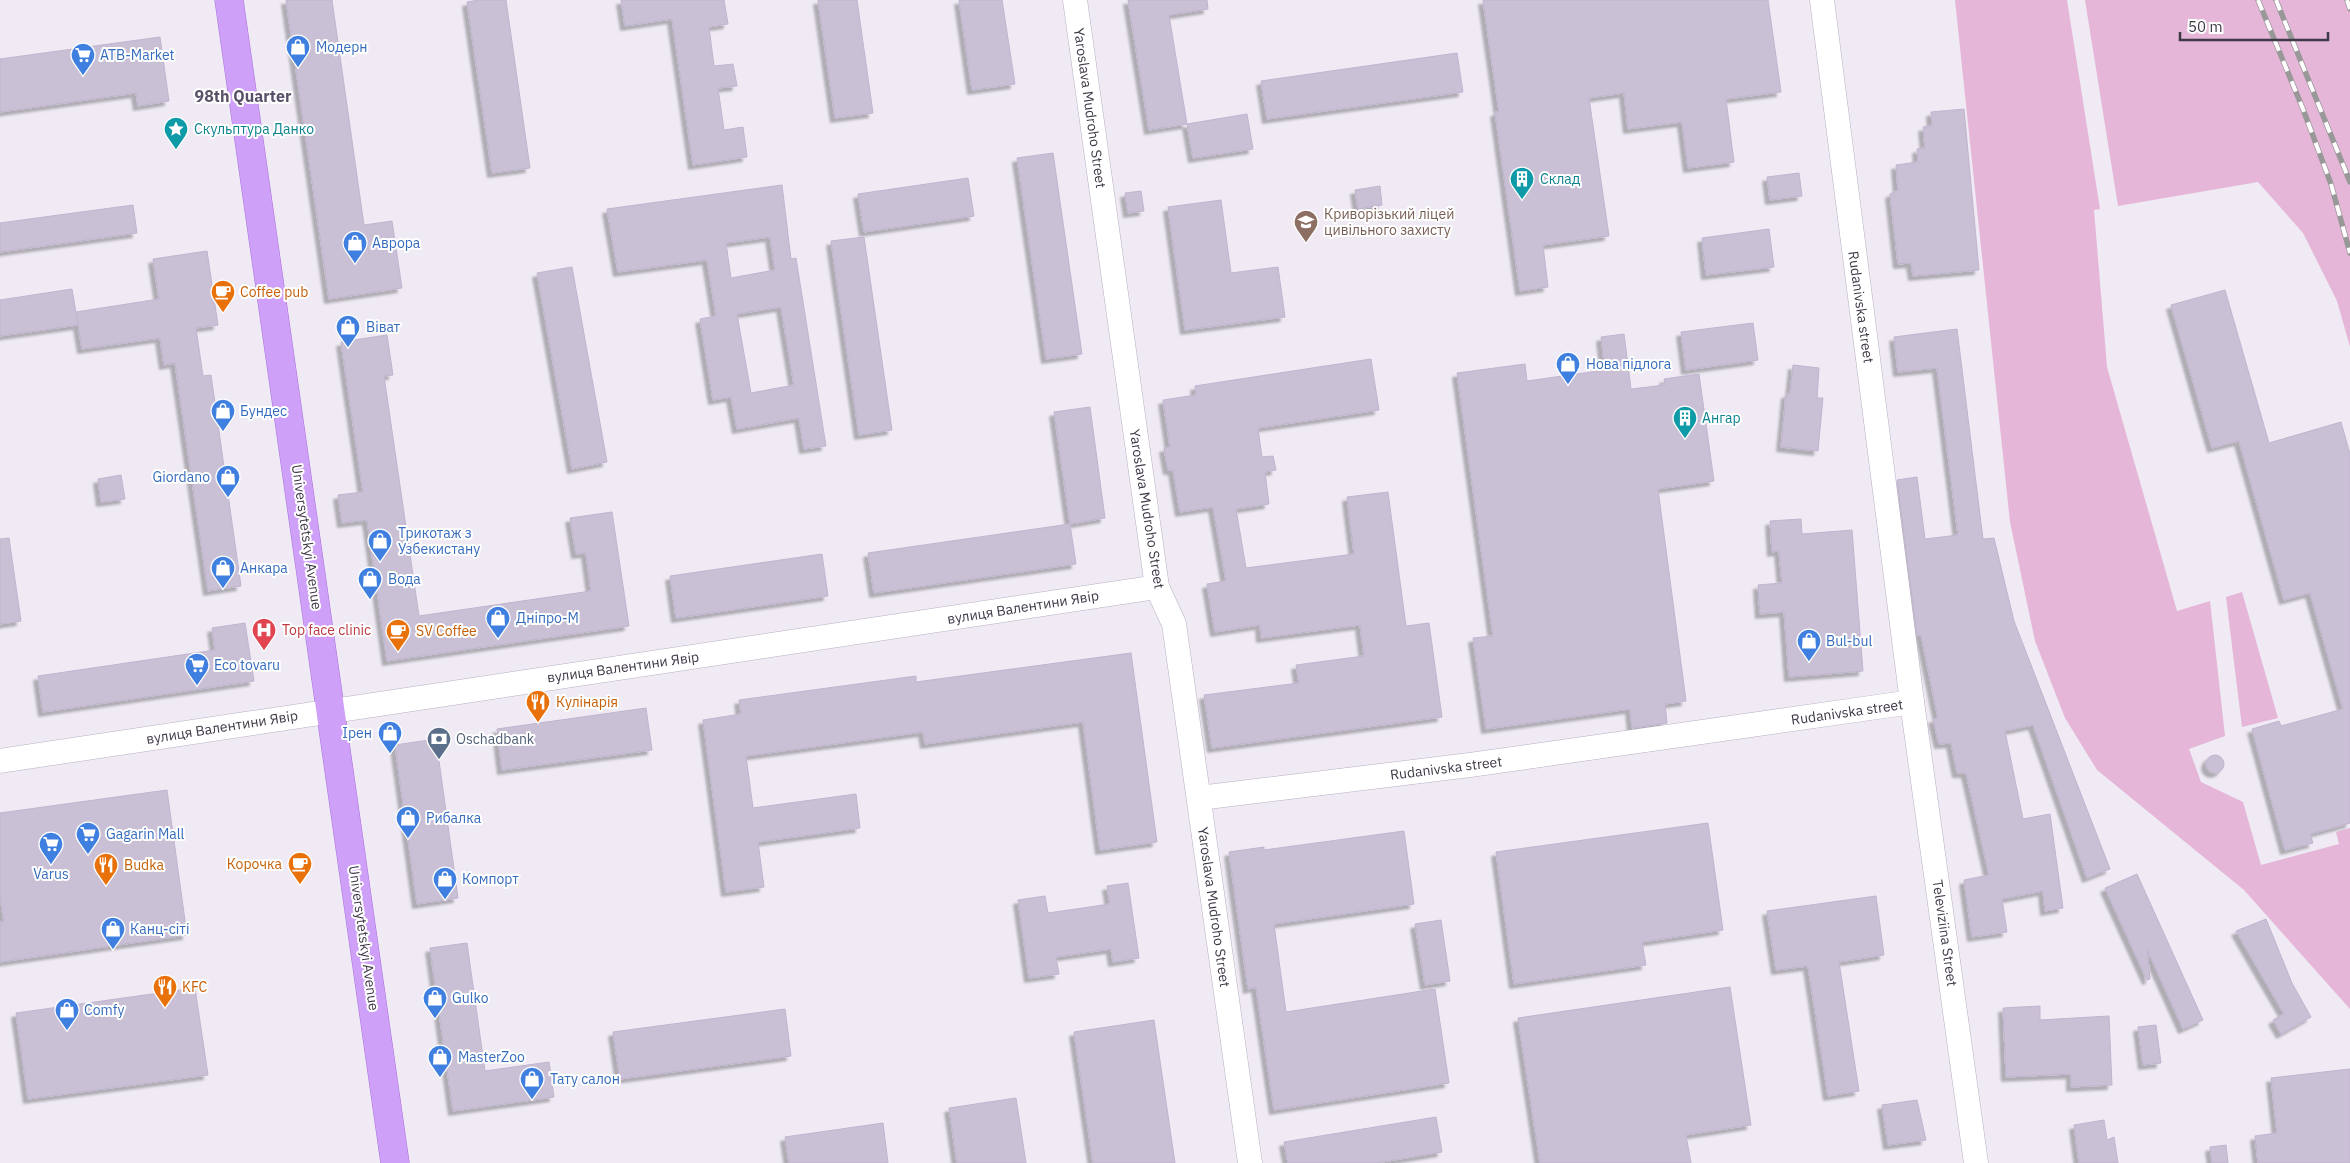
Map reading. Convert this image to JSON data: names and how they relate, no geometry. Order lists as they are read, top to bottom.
{
  "streets": {
    "main road": ["Universytetskyi Avenue"],
    "street": [
      "Yaroslava Mudroho Street",
      "Rudanivska street",
      "вулиця Валентини Явір",
      "Televiziina Street"
    ]
  },
  "crossings": [
    ["Yaroslava Mudroho Street", "Rudanivska street"],
    ["Yaroslava Mudroho Street", "вулиця Валентини Явір"],
    ["Rudanivska street", "Televiziina Street"],
    ["Universytetskyi Avenue", "вулиця Валентини Явір"]
  ],
  "districts": ["98th Quarter"],
  "places": {
    "shop": [
      "Модерн",
      "Аврора",
      "Віват",
      "Нова підлога",
      "Бундес",
      "Giordano",
      "Трикотаж з Узбекистану",
      "Анкара",
      "Вода",
      "Дніпро-М",
      "Bul-bul",
      "Ірен",
      "Рибалка",
      "Компорт",
      "Канц-сіті",
      "Gulko",
      "Comfy",
      "MasterZoo",
      "Тату салон"
    ],
    "supermarket": [
      "ATB-Market",
      "Eco tovaru",
      "Gagarin Mall",
      "Varus"
    ],
    "place": ["Скульптура Данко"],
    "building": ["Склад", "Ангар"],
    "school or university": ["Криворізький ліцей цивільного захисту"],
    "cafe": ["Coffee pub", "SV Coffee", "Корочка"],
    "hospital": ["Top face clinic"],
    "restaurant": ["Кулінарія", "Budka", "KFC"],
    "bank": ["Oschadbank"]
  },
  "scale_bar": "50 m"
}
